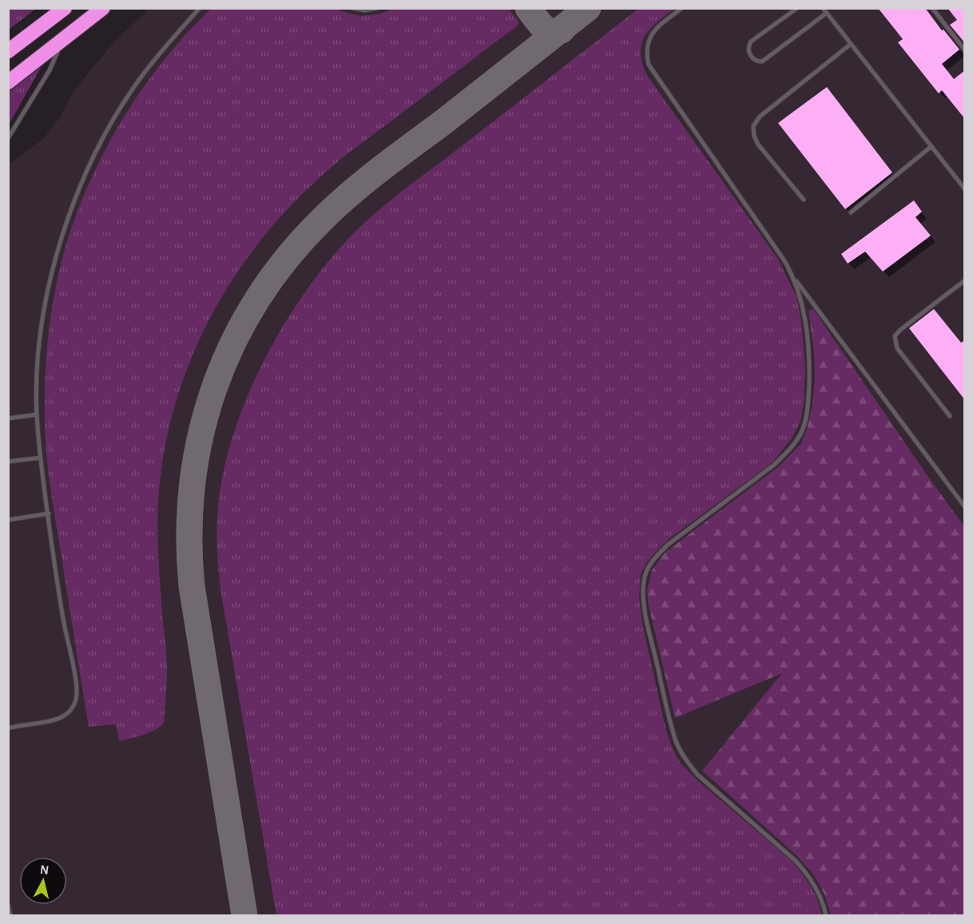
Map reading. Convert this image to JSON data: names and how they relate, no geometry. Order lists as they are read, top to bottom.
{
  "north": "top"
}
